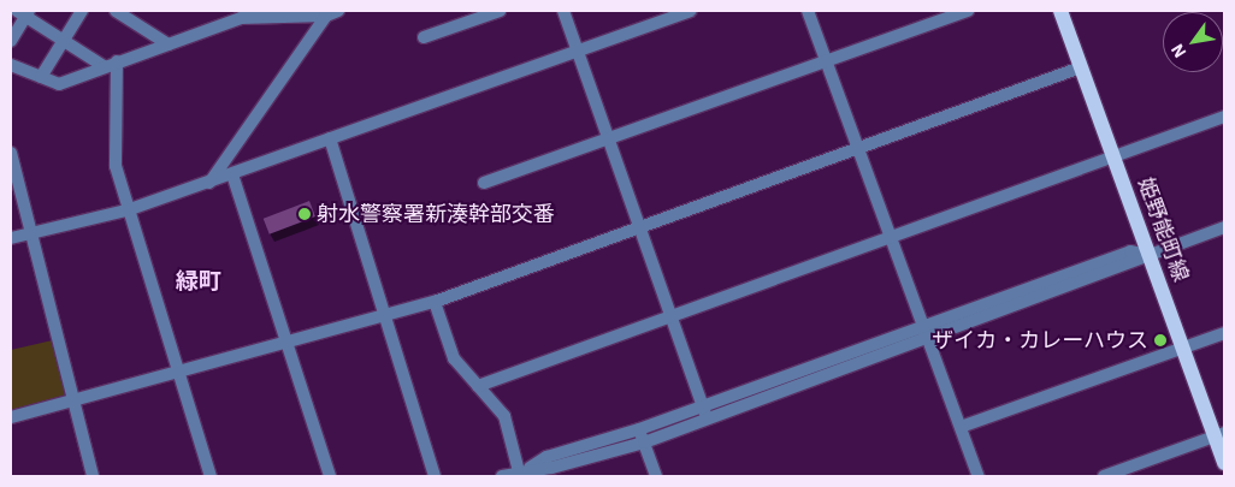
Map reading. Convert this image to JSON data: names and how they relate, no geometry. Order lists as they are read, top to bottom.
{
  "streets": {
    "main road": ["姫野能町線"]
  },
  "districts": ["緑町"],
  "places": ["射水警察署新湊幹部交番", "ザイカ・カレーハウス"],
  "north": "bottom left"
}
